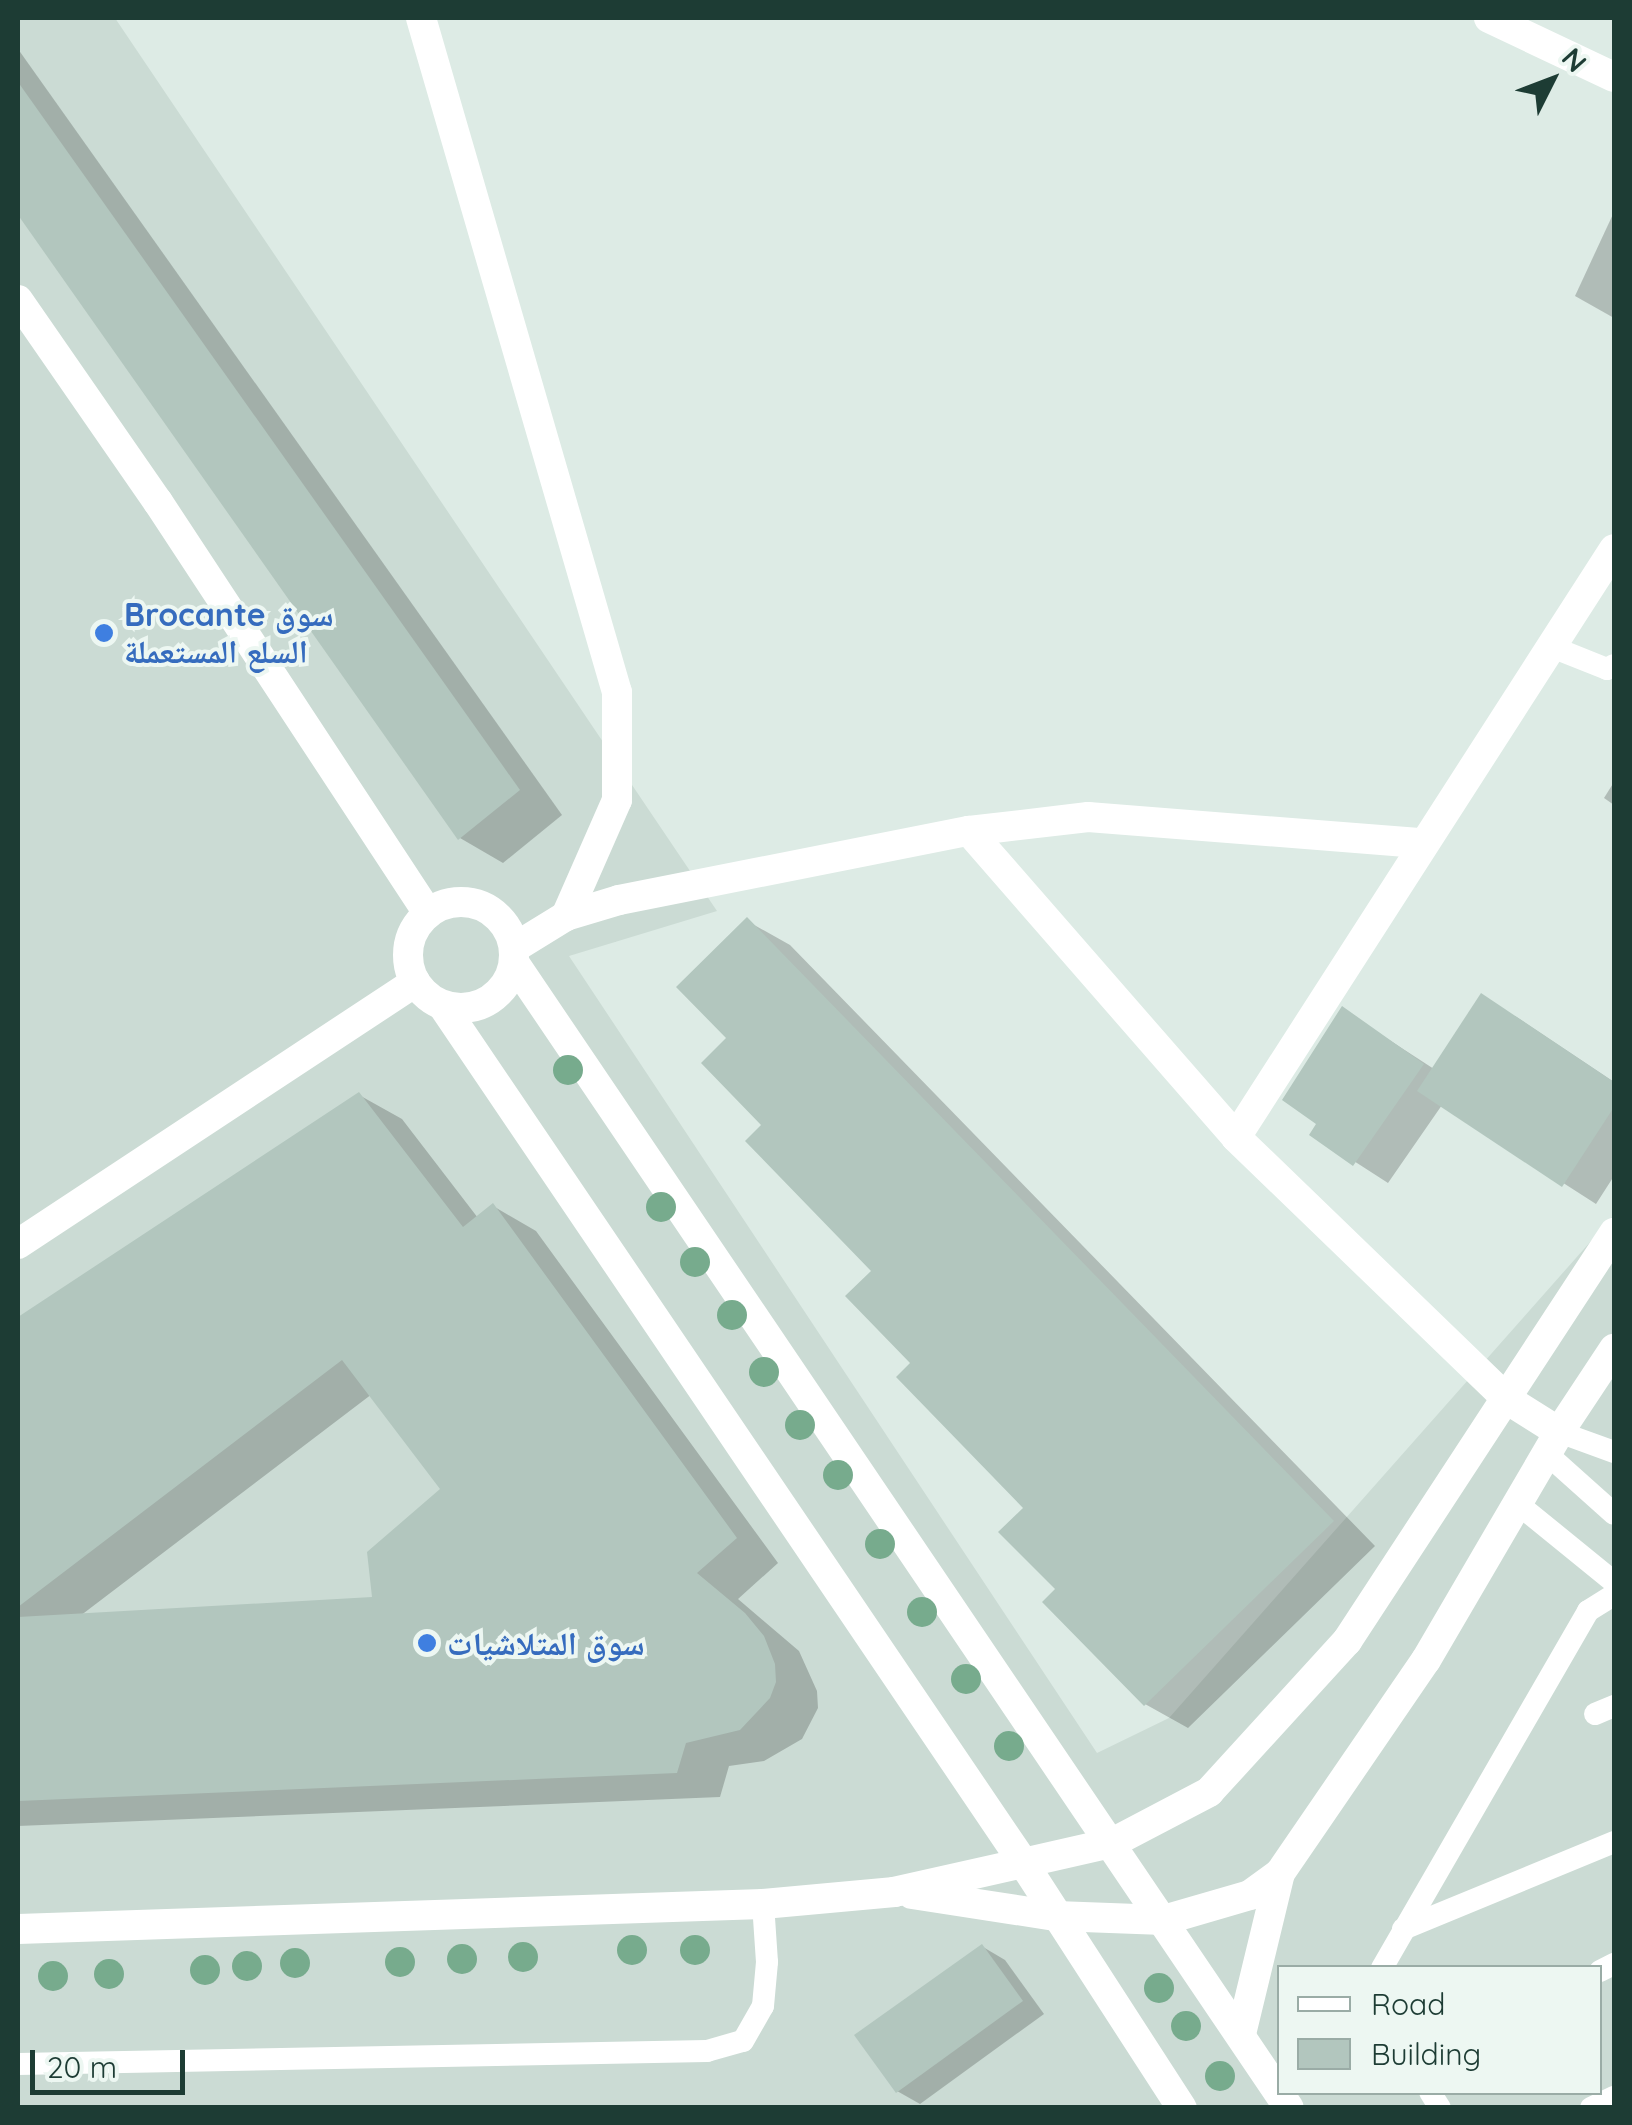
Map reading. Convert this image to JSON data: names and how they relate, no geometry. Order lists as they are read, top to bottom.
{
  "places": ["Brocante سوق السلع المستعملة", "سوق المتلاشيات"],
  "legend": ["Road", "Building"],
  "scale_bar": "20 m",
  "north": "top right"
}
